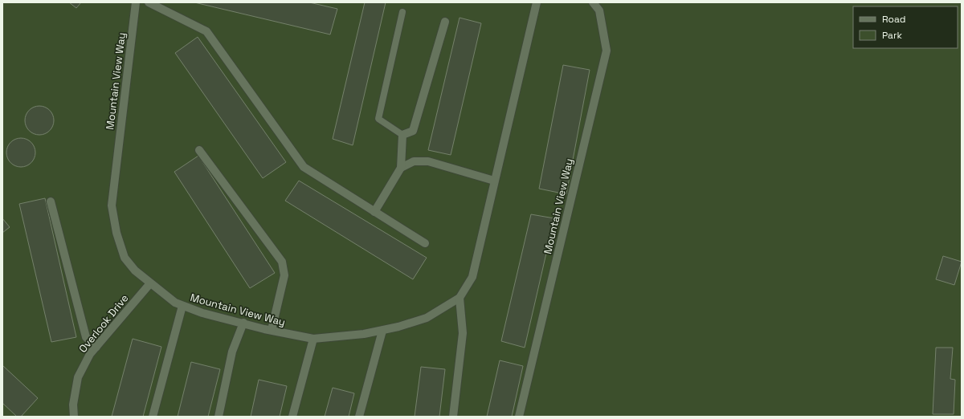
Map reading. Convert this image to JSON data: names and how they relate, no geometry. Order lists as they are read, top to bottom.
{
  "streets": {
    "street": ["Mountain View Way", "Overlook Drive"]
  },
  "crossings": [
    ["Mountain View Way", "Overlook Drive"]
  ],
  "legend": ["Road", "Park"]
}
